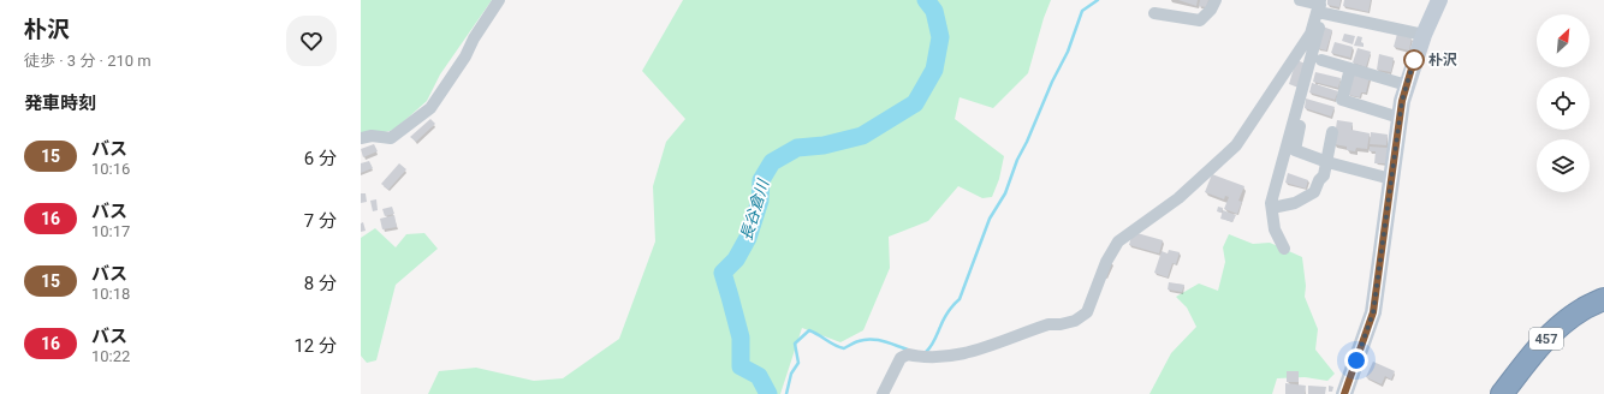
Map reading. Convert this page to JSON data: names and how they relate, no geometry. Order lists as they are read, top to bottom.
{
  "streets": {
    "highway": ["457"]
  },
  "water": ["長谷倉川"],
  "places": ["朴沢"],
  "lines": ["bus line 15"],
  "north": "top right",
  "page": {
    "heading": [
      ["朴沢", "徒歩 · 3 分 · 210 m"],
      "発車時刻"
    ],
    "list": [
      {
        "mark": "15",
        "name": "バス",
        "note": "10:16",
        "value": "6 分"
      },
      {
        "mark": "16",
        "name": "バス",
        "note": "10:17",
        "value": "7 分"
      },
      {
        "mark": "15",
        "name": "バス",
        "note": "10:18",
        "value": "8 分"
      },
      {
        "mark": "16",
        "name": "バス",
        "note": "10:22",
        "value": "12 分"
      }
    ]
  }
}
